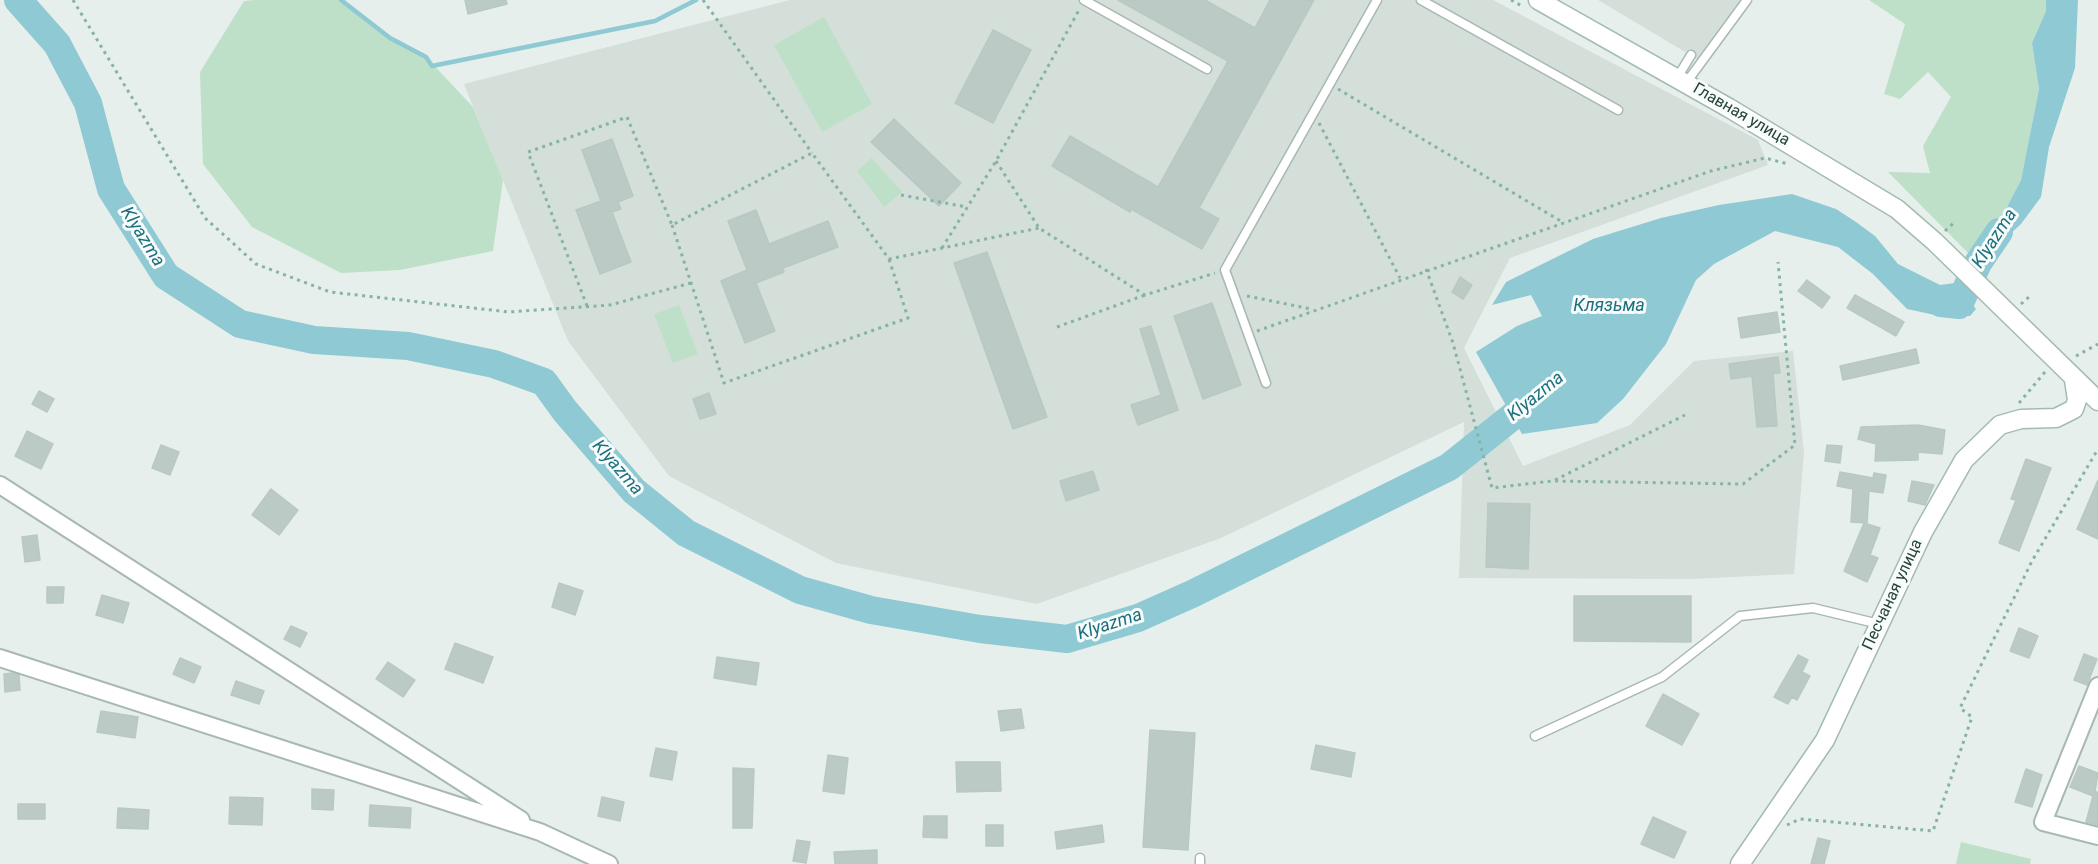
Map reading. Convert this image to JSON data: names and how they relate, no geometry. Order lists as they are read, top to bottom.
{
  "streets": {
    "main road": ["Главная улица", "Песчаная улица"]
  },
  "water": ["Klyazma", "Клязьма"]
}
